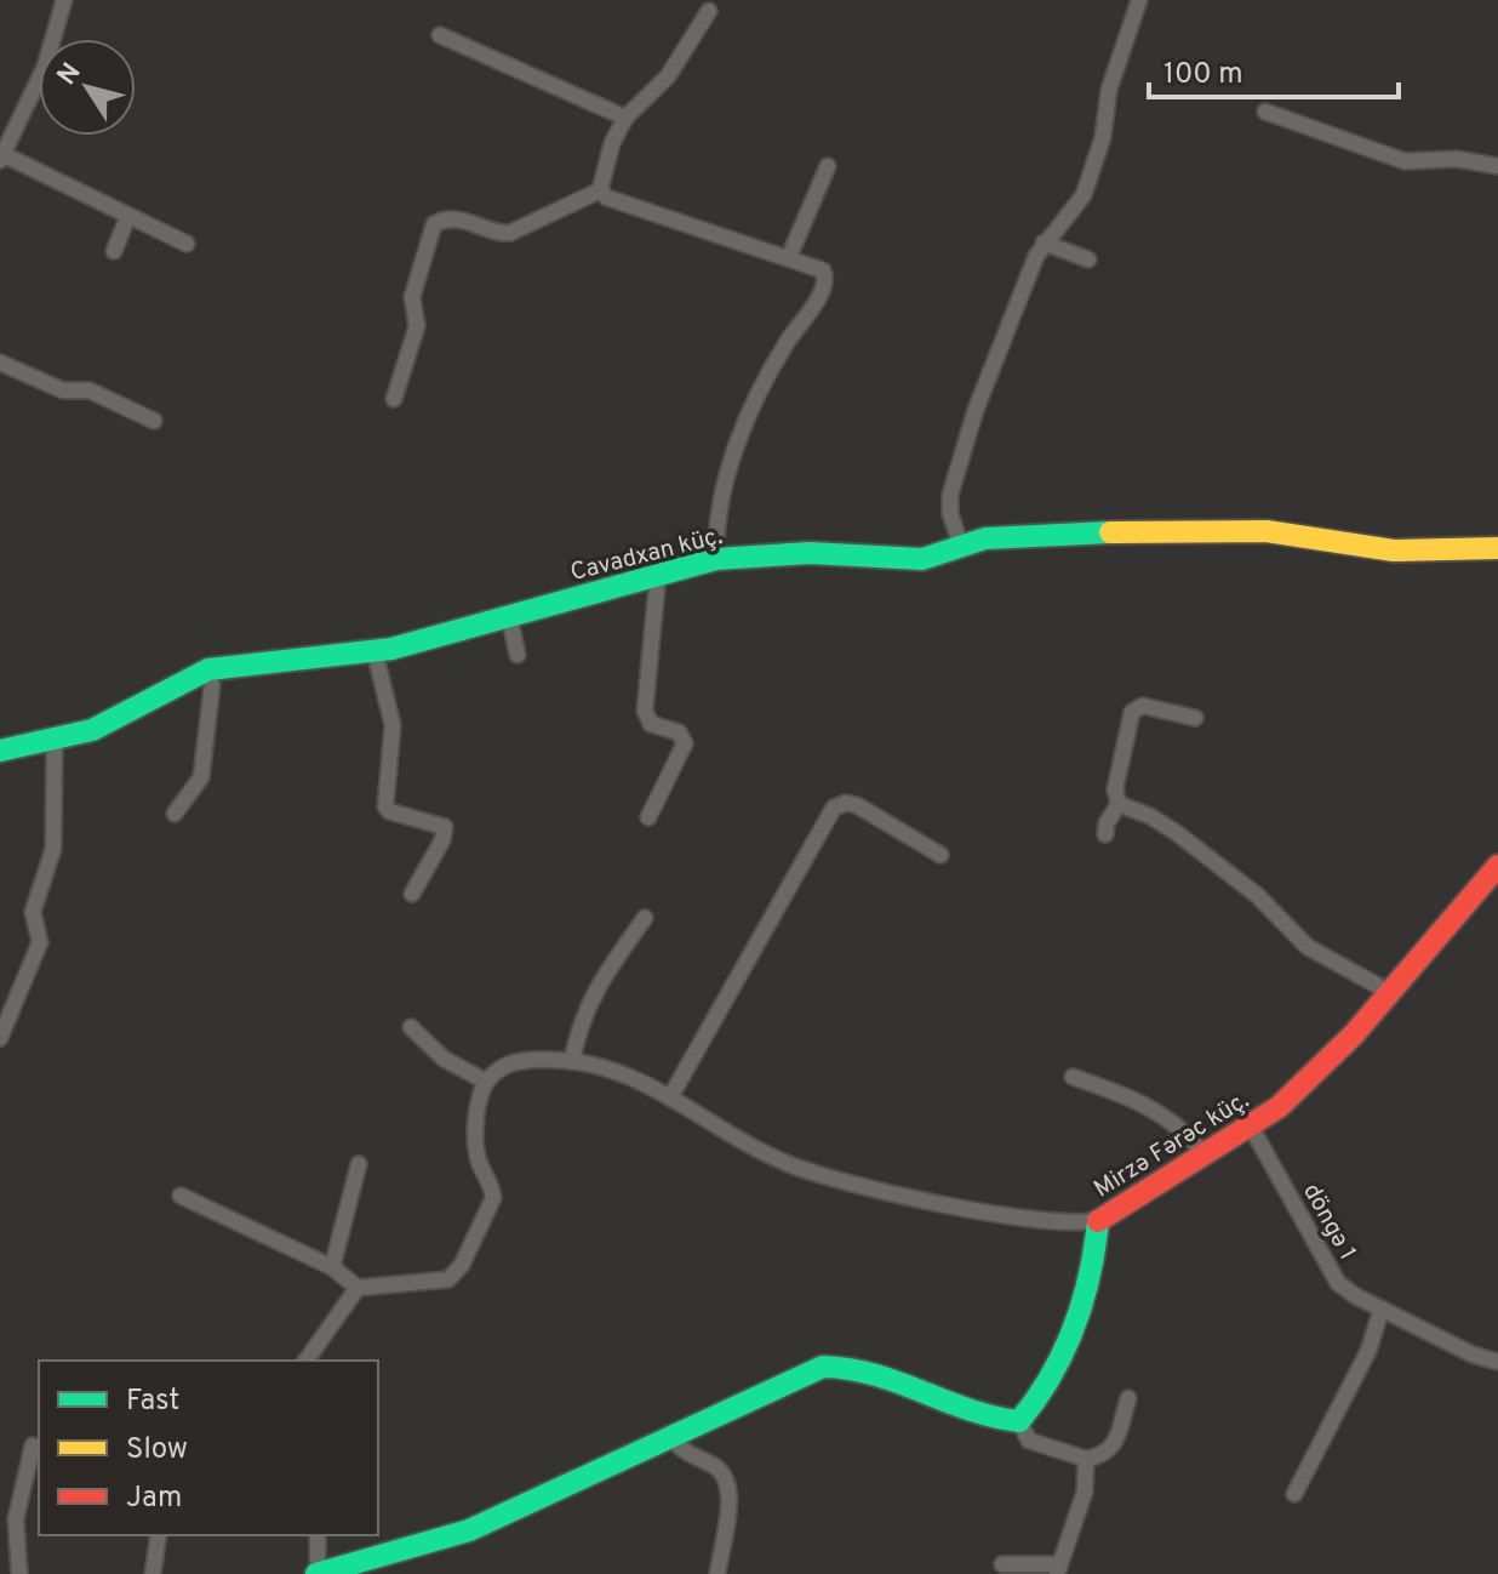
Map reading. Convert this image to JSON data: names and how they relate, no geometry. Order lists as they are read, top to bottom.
{
  "streets": {
    "street": ["Cavadxan küç.", "Mirzə Fərəc küç.", "döngə 1"]
  },
  "crossings": [
    ["Mirzə Fərəc küç.", "döngə 1"]
  ],
  "legend": ["Fast", "Slow", "Jam"],
  "scale_bar": "100 m",
  "north": "top left"
}
